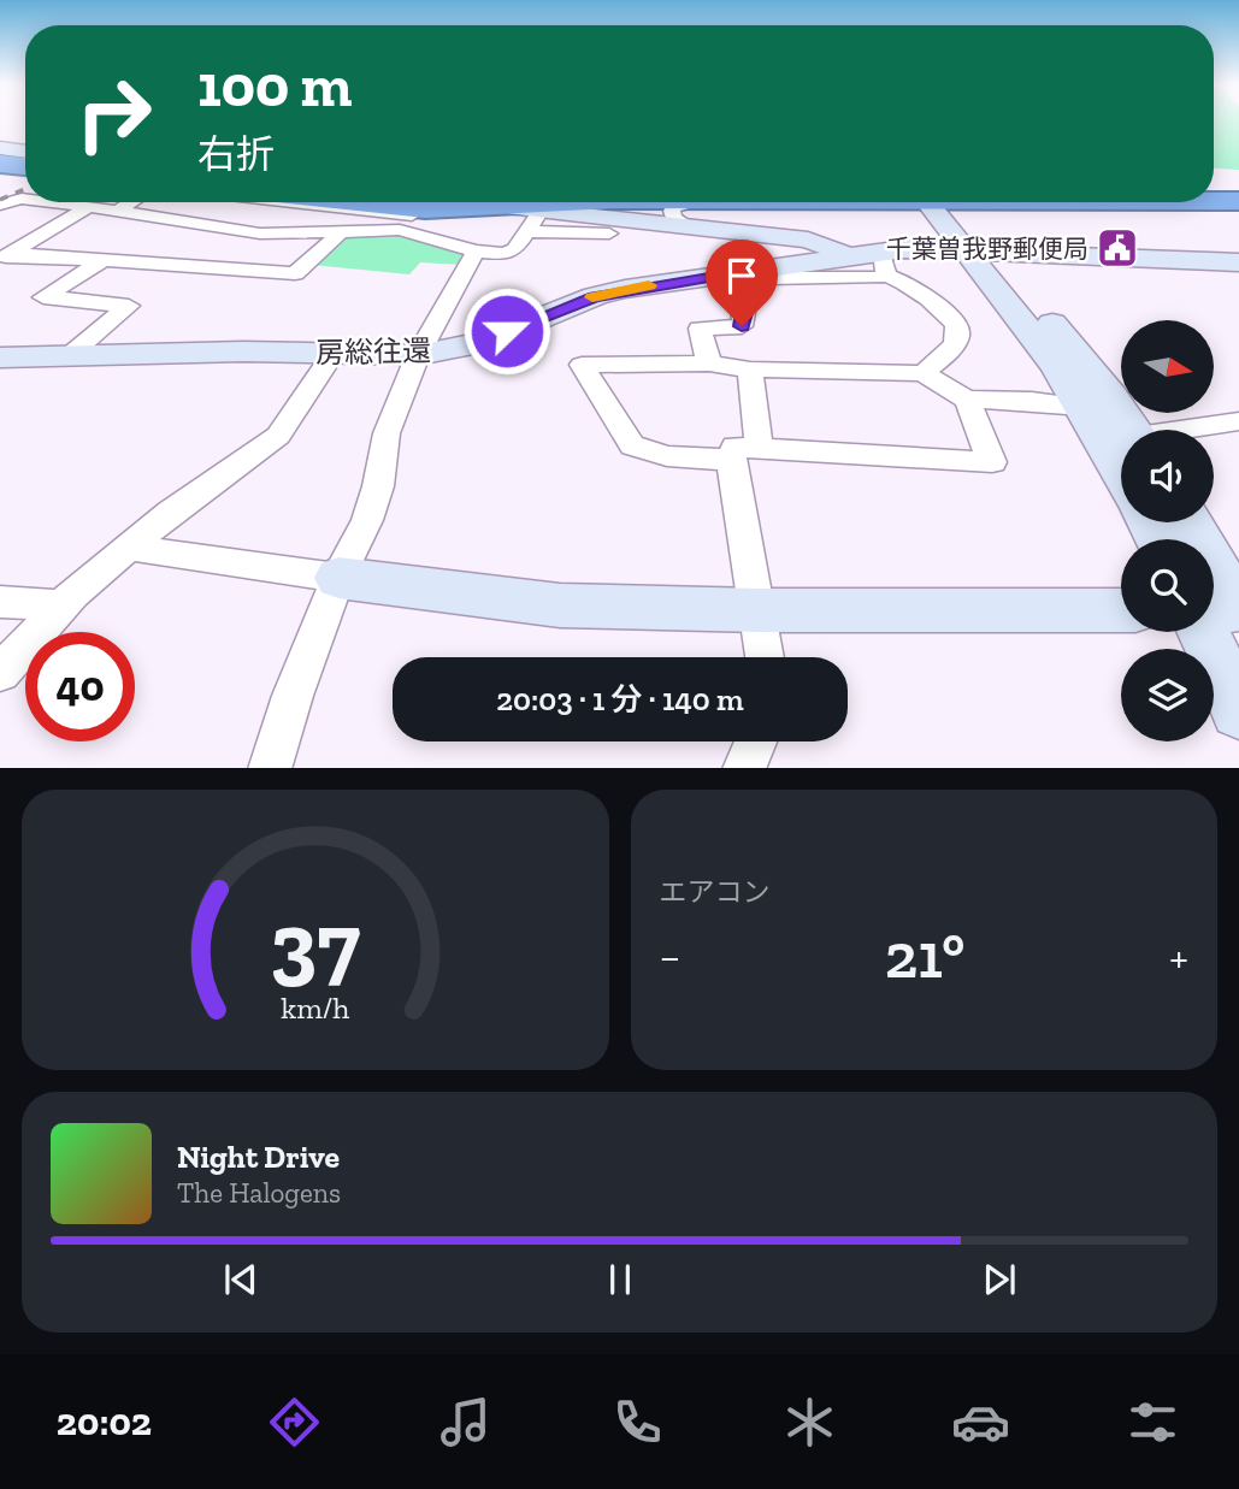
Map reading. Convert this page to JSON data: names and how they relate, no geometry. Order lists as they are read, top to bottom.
{
  "streets": {
    "street": ["房総往還"]
  },
  "places": {
    "public building": ["千葉曽我野郵便局"]
  },
  "north": "right",
  "page": {
    "turn": ["100 m", "右折"],
    "limit": "40",
    "trip": "20:03 · 1 分 · 140 m",
    "tile": "エアコン",
    "heat": ["−", "21°", "+"],
    "song": ["Night Drive", "The Halogens"],
    "tabs": "20:02",
    "gauge": ["37", "km/h"]
  }
}
